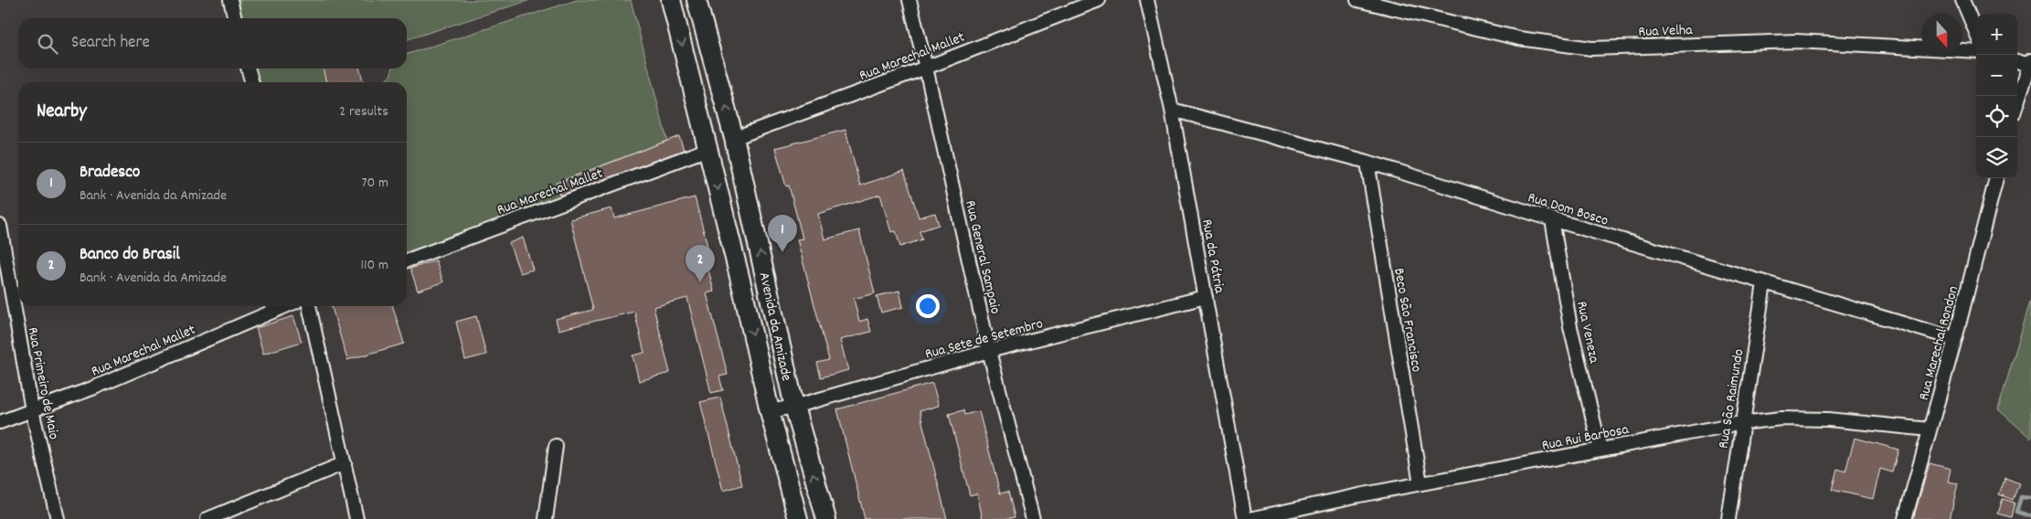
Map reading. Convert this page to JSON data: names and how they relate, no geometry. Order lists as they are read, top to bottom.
{
  "streets": {
    "main road": ["Avenida da Amizade"],
    "street": [
      "Rua Velha",
      "Rua Marechal Mallet",
      "Rua Dom Bosco",
      "Rua da Pátria",
      "Rua General Sampaio",
      "Beco São Francisco",
      "Rua Veneza",
      "Rua Sete de Setembro",
      "Rua Marechal Rondon",
      "Rua Primeiro de Maio",
      "Rua São Raimundo",
      "Rua Rui Barbosa"
    ]
  },
  "crossings": [
    ["Rua Marechal Mallet", "Rua General Sampaio"],
    ["Rua Marechal Mallet", "Avenida da Amizade"],
    ["Rua Marechal Mallet", "Rua Primeiro de Maio"],
    ["Rua Dom Bosco", "Rua da Pátria"],
    ["Rua Dom Bosco", "Beco São Francisco"],
    ["Rua Dom Bosco", "Rua Veneza"],
    ["Rua Dom Bosco", "Rua Marechal Rondon"],
    ["Rua Dom Bosco", "Rua São Raimundo"],
    ["Rua da Pátria", "Rua Sete de Setembro"],
    ["Rua General Sampaio", "Rua Sete de Setembro"],
    ["Beco São Francisco", "Rua Rui Barbosa"],
    ["Avenida da Amizade", "Rua Sete de Setembro"],
    ["Rua Veneza", "Rua Rui Barbosa"],
    ["Rua Marechal Rondon", "Rua Rui Barbosa"],
    ["Rua São Raimundo", "Rua Rui Barbosa"]
  ],
  "north": "bottom",
  "page": {
    "map_buttons": ["+", "−"],
    "search": "Search here",
    "heading": ["Nearby", "2 results"],
    "list": [
      {
        "mark": "1",
        "name": "Bradesco",
        "note": "Bank · Avenida da Amizade",
        "value": "70 m"
      },
      {
        "mark": "2",
        "name": "Banco do Brasil",
        "note": "Bank · Avenida da Amizade",
        "value": "110 m"
      }
    ],
    "pins": ["1", "2"]
  }
}
